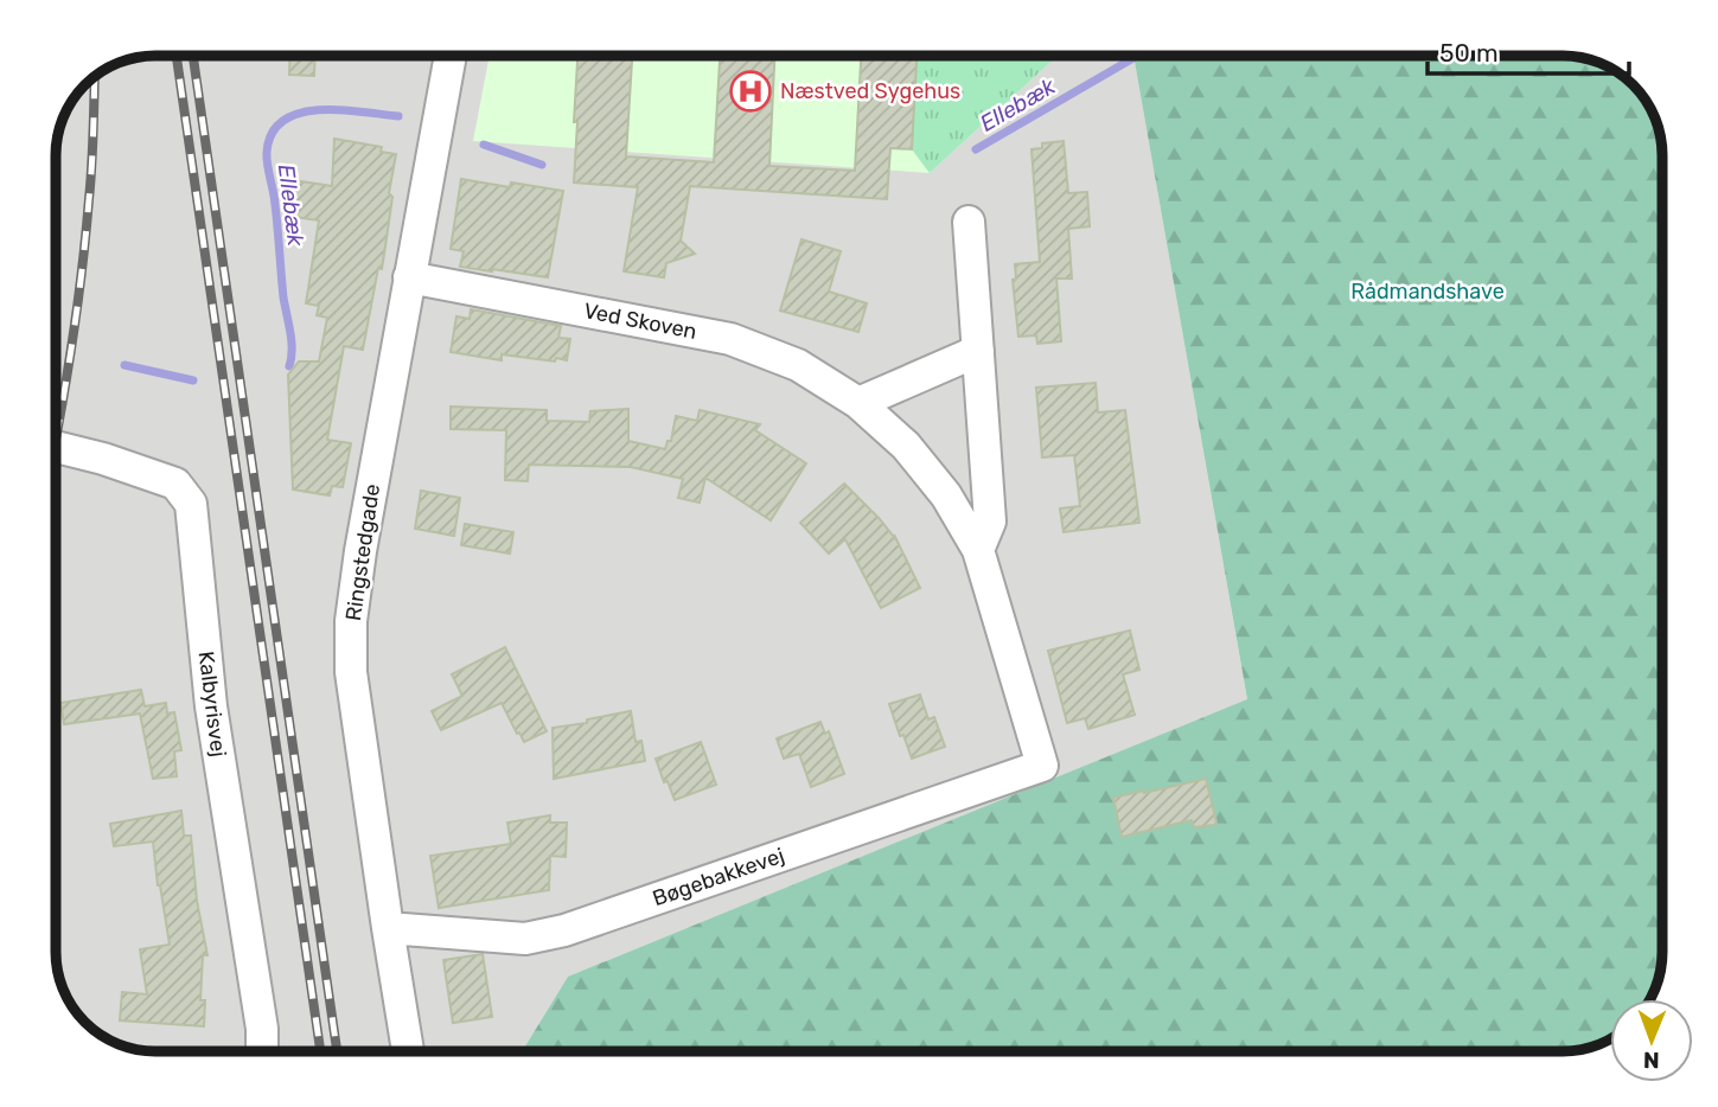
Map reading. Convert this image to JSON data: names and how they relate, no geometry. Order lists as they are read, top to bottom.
{
  "streets": {
    "street": [
      "Ved Skoven",
      "Ringstedgade",
      "Kalbyrisvej",
      "Bøgebakkevej"
    ]
  },
  "crossings": [
    ["Ved Skoven", "Ringstedgade"],
    ["Ved Skoven", "Bøgebakkevej"],
    ["Ringstedgade", "Bøgebakkevej"]
  ],
  "water": ["Ellebæk"],
  "parks": ["Rådmandshave"],
  "places": {
    "hospital": ["Næstved Sygehus"]
  },
  "scale_bar": "50 m",
  "north": "bottom"
}
